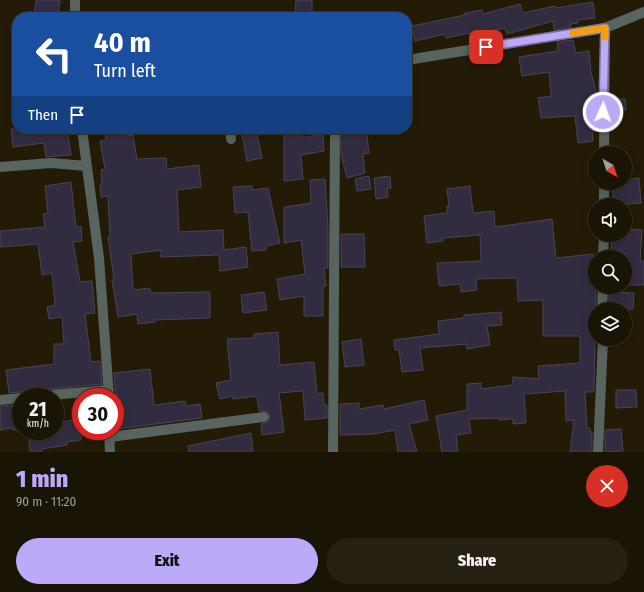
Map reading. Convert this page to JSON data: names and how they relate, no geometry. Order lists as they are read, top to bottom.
{
  "north": "bottom right",
  "page": {
    "turn": ["40 m", "Turn left"],
    "then": "Then",
    "speed": "21 km/h",
    "limit": "30",
    "heading": ["1 min", "90 m · 11:20"],
    "buttons": ["Exit", "Share"]
  }
}
